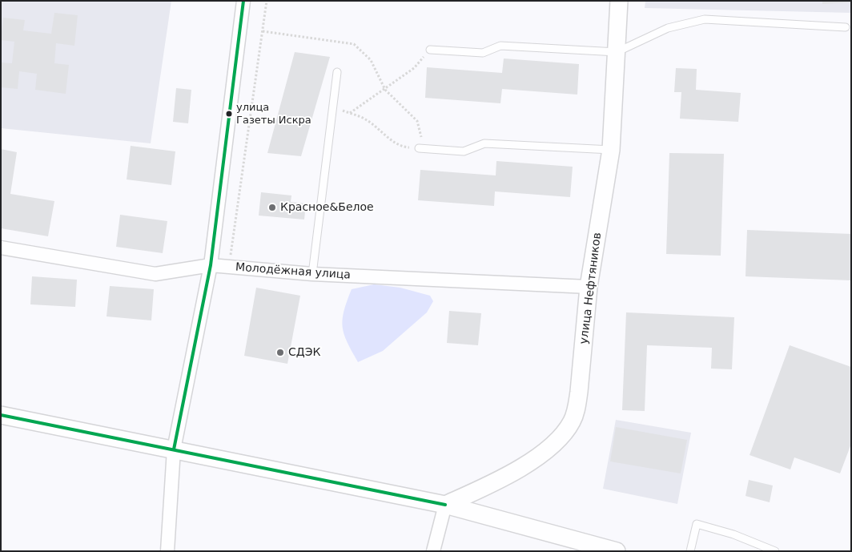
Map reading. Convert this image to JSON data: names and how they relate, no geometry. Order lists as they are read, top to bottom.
{
  "streets": {
    "street": ["Молодёжная улица", "улица Нефтяников"]
  },
  "crossings": [
    ["Молодёжная улица", "улица Нефтяников"]
  ],
  "places": ["улица Газеты Искра", "Красное&Белое", "СДЭК"]
}
